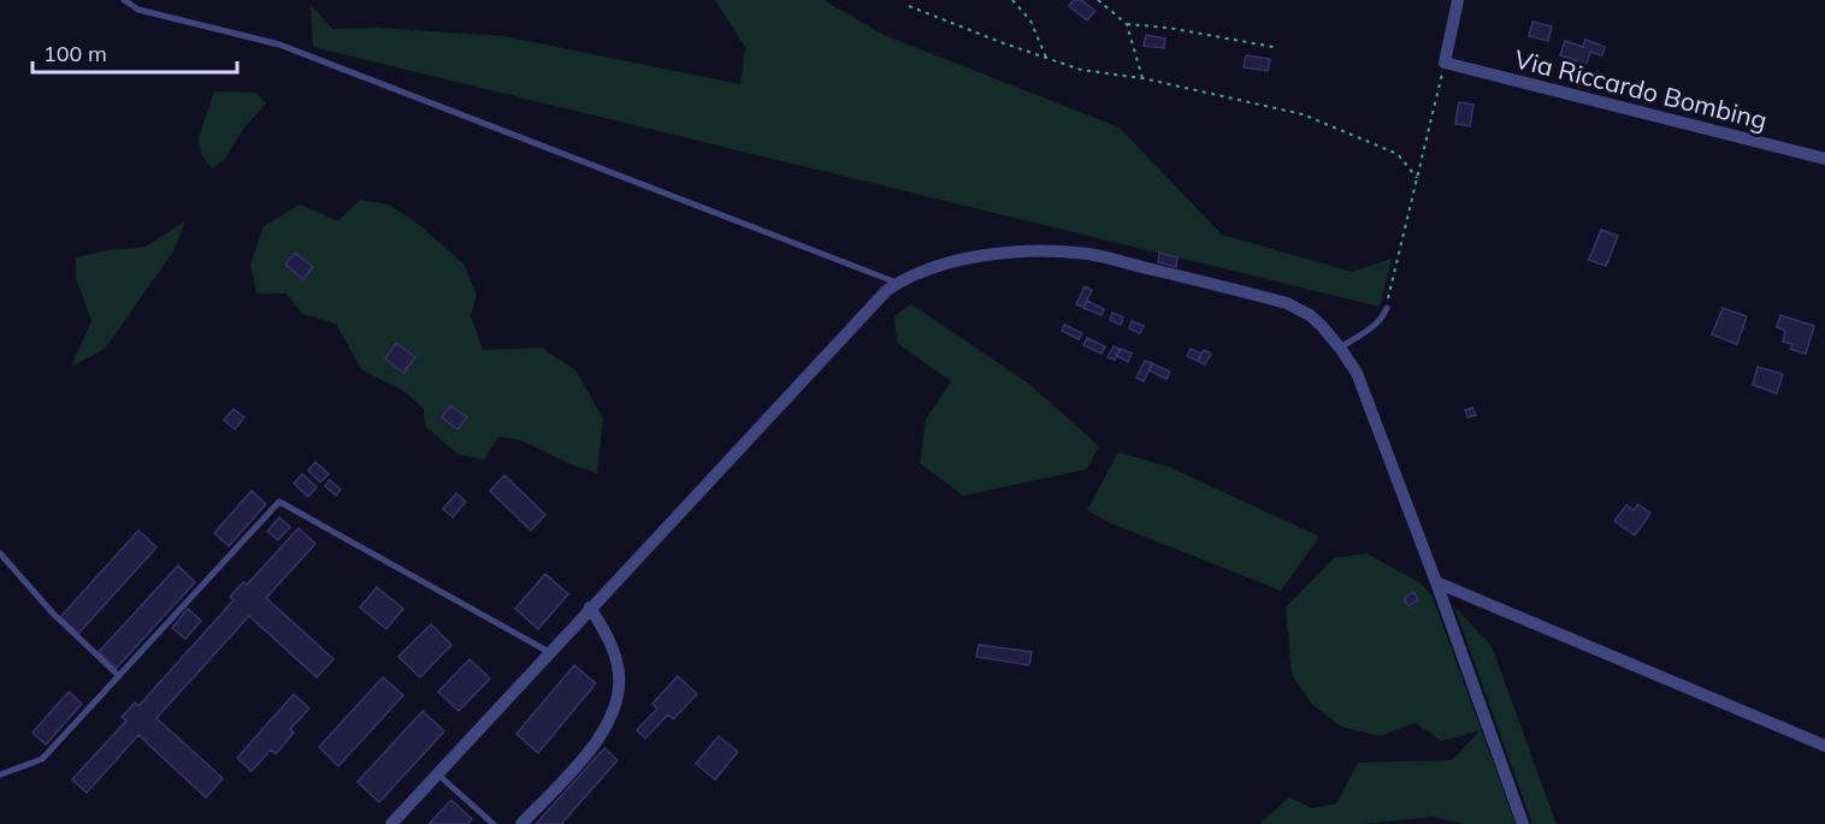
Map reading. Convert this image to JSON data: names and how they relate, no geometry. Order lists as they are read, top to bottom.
{
  "streets": {
    "street": ["Via Riccardo Bombing"]
  },
  "scale_bar": "100 m"
}
